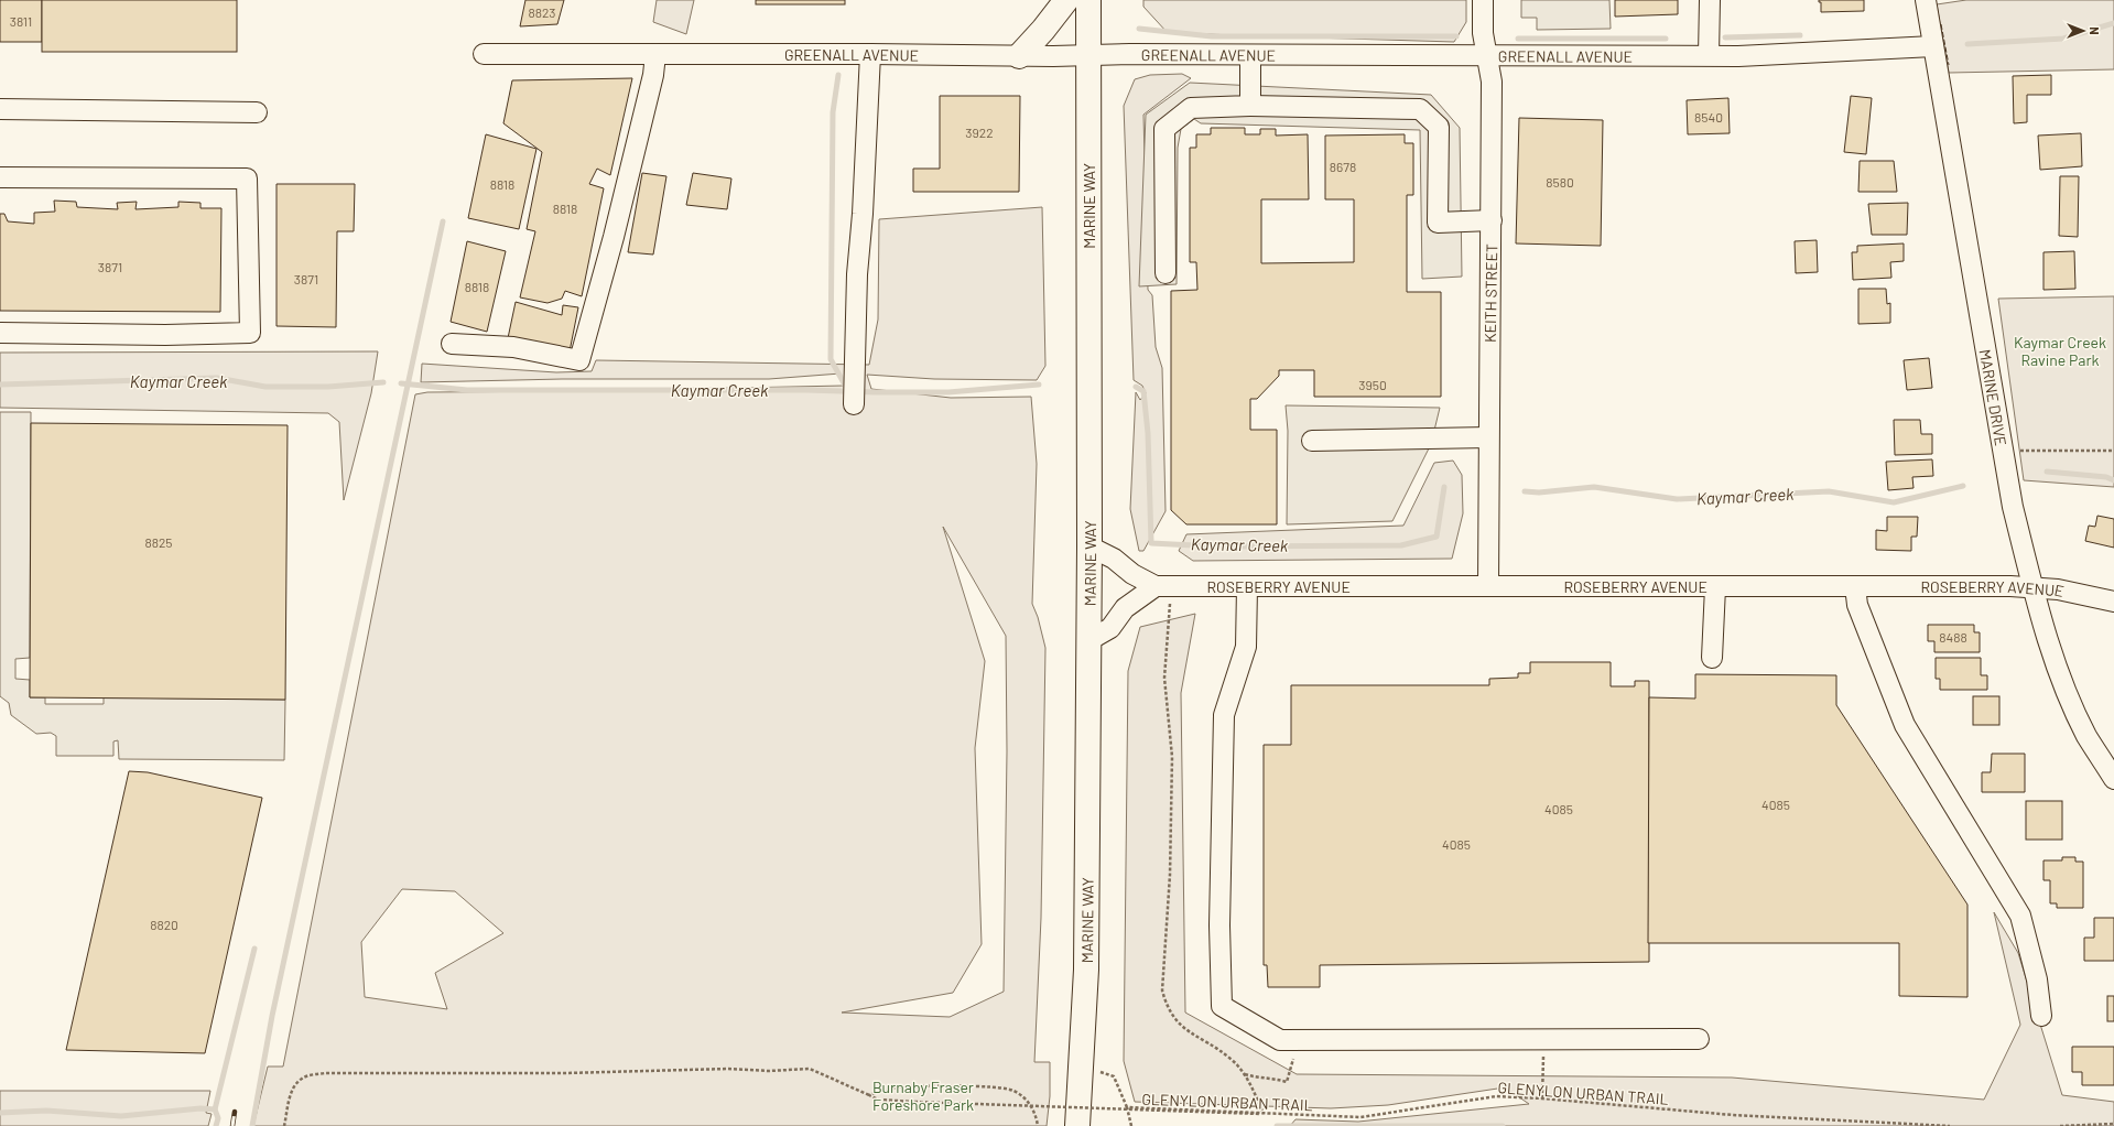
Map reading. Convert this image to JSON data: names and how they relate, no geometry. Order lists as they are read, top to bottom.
{
  "streets": {
    "main road": ["MARINE WAY"],
    "street": [
      "GREENALL AVENUE",
      "KEITH STREET",
      "MARINE DRIVE",
      "ROSEBERRY AVENUE"
    ],
    "path": ["GLENYLON URBAN TRAIL"]
  },
  "crossings": [
    ["GREENALL AVENUE", "MARINE WAY"],
    ["GREENALL AVENUE", "KEITH STREET"],
    ["GREENALL AVENUE", "MARINE DRIVE"],
    ["MARINE WAY", "ROSEBERRY AVENUE"],
    ["KEITH STREET", "ROSEBERRY AVENUE"],
    ["MARINE DRIVE", "ROSEBERRY AVENUE"]
  ],
  "water": ["Kaymar Creek"],
  "parks": ["Kaymar Creek Ravine Park", "Burnaby Fraser Foreshore Park"],
  "house_numbers": [
    "8823",
    "3811",
    "8540",
    "3922",
    "8678",
    "8580",
    "8818",
    "8818",
    "3871",
    "3871",
    "8818",
    "3950",
    "8825",
    "8488",
    "4085",
    "4085",
    "4085",
    "8820"
  ],
  "north": "right"
}
